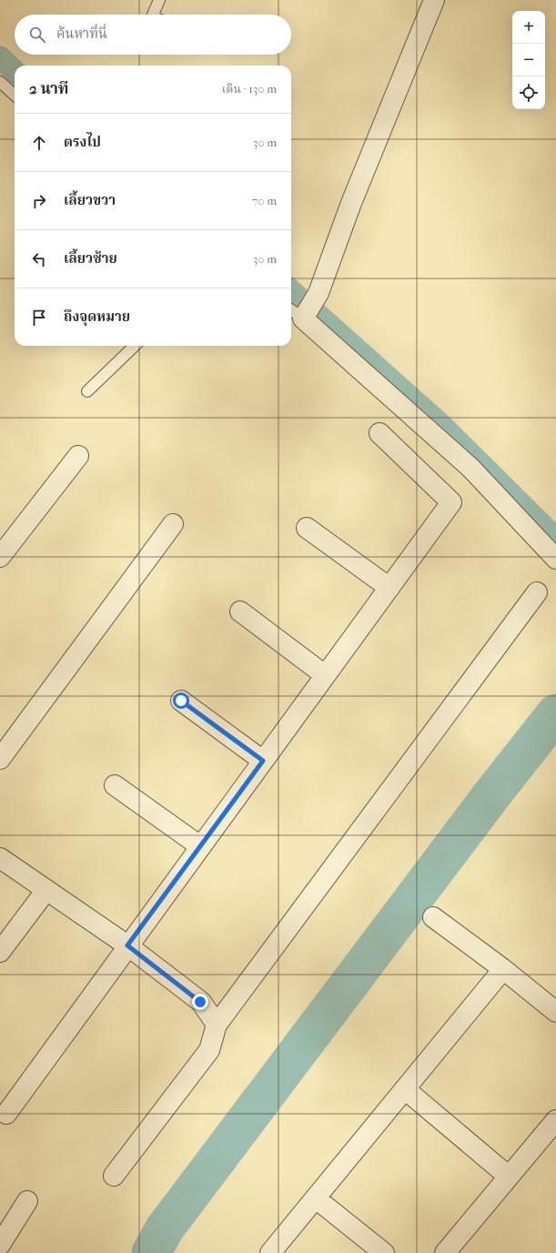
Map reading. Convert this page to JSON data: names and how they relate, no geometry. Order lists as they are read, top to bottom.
{
  "page": {
    "map_buttons": ["+", "−"],
    "search": "ค้นหาที่นี่",
    "heading": ["2 นาที", "เดิน · 130 m"],
    "list": [
      ["ตรงไป", "30 m"],
      ["เลี้ยวขวา", "70 m"],
      ["เลี้ยวซ้าย", "30 m"],
      "ถึงจุดหมาย"
    ]
  }
}
